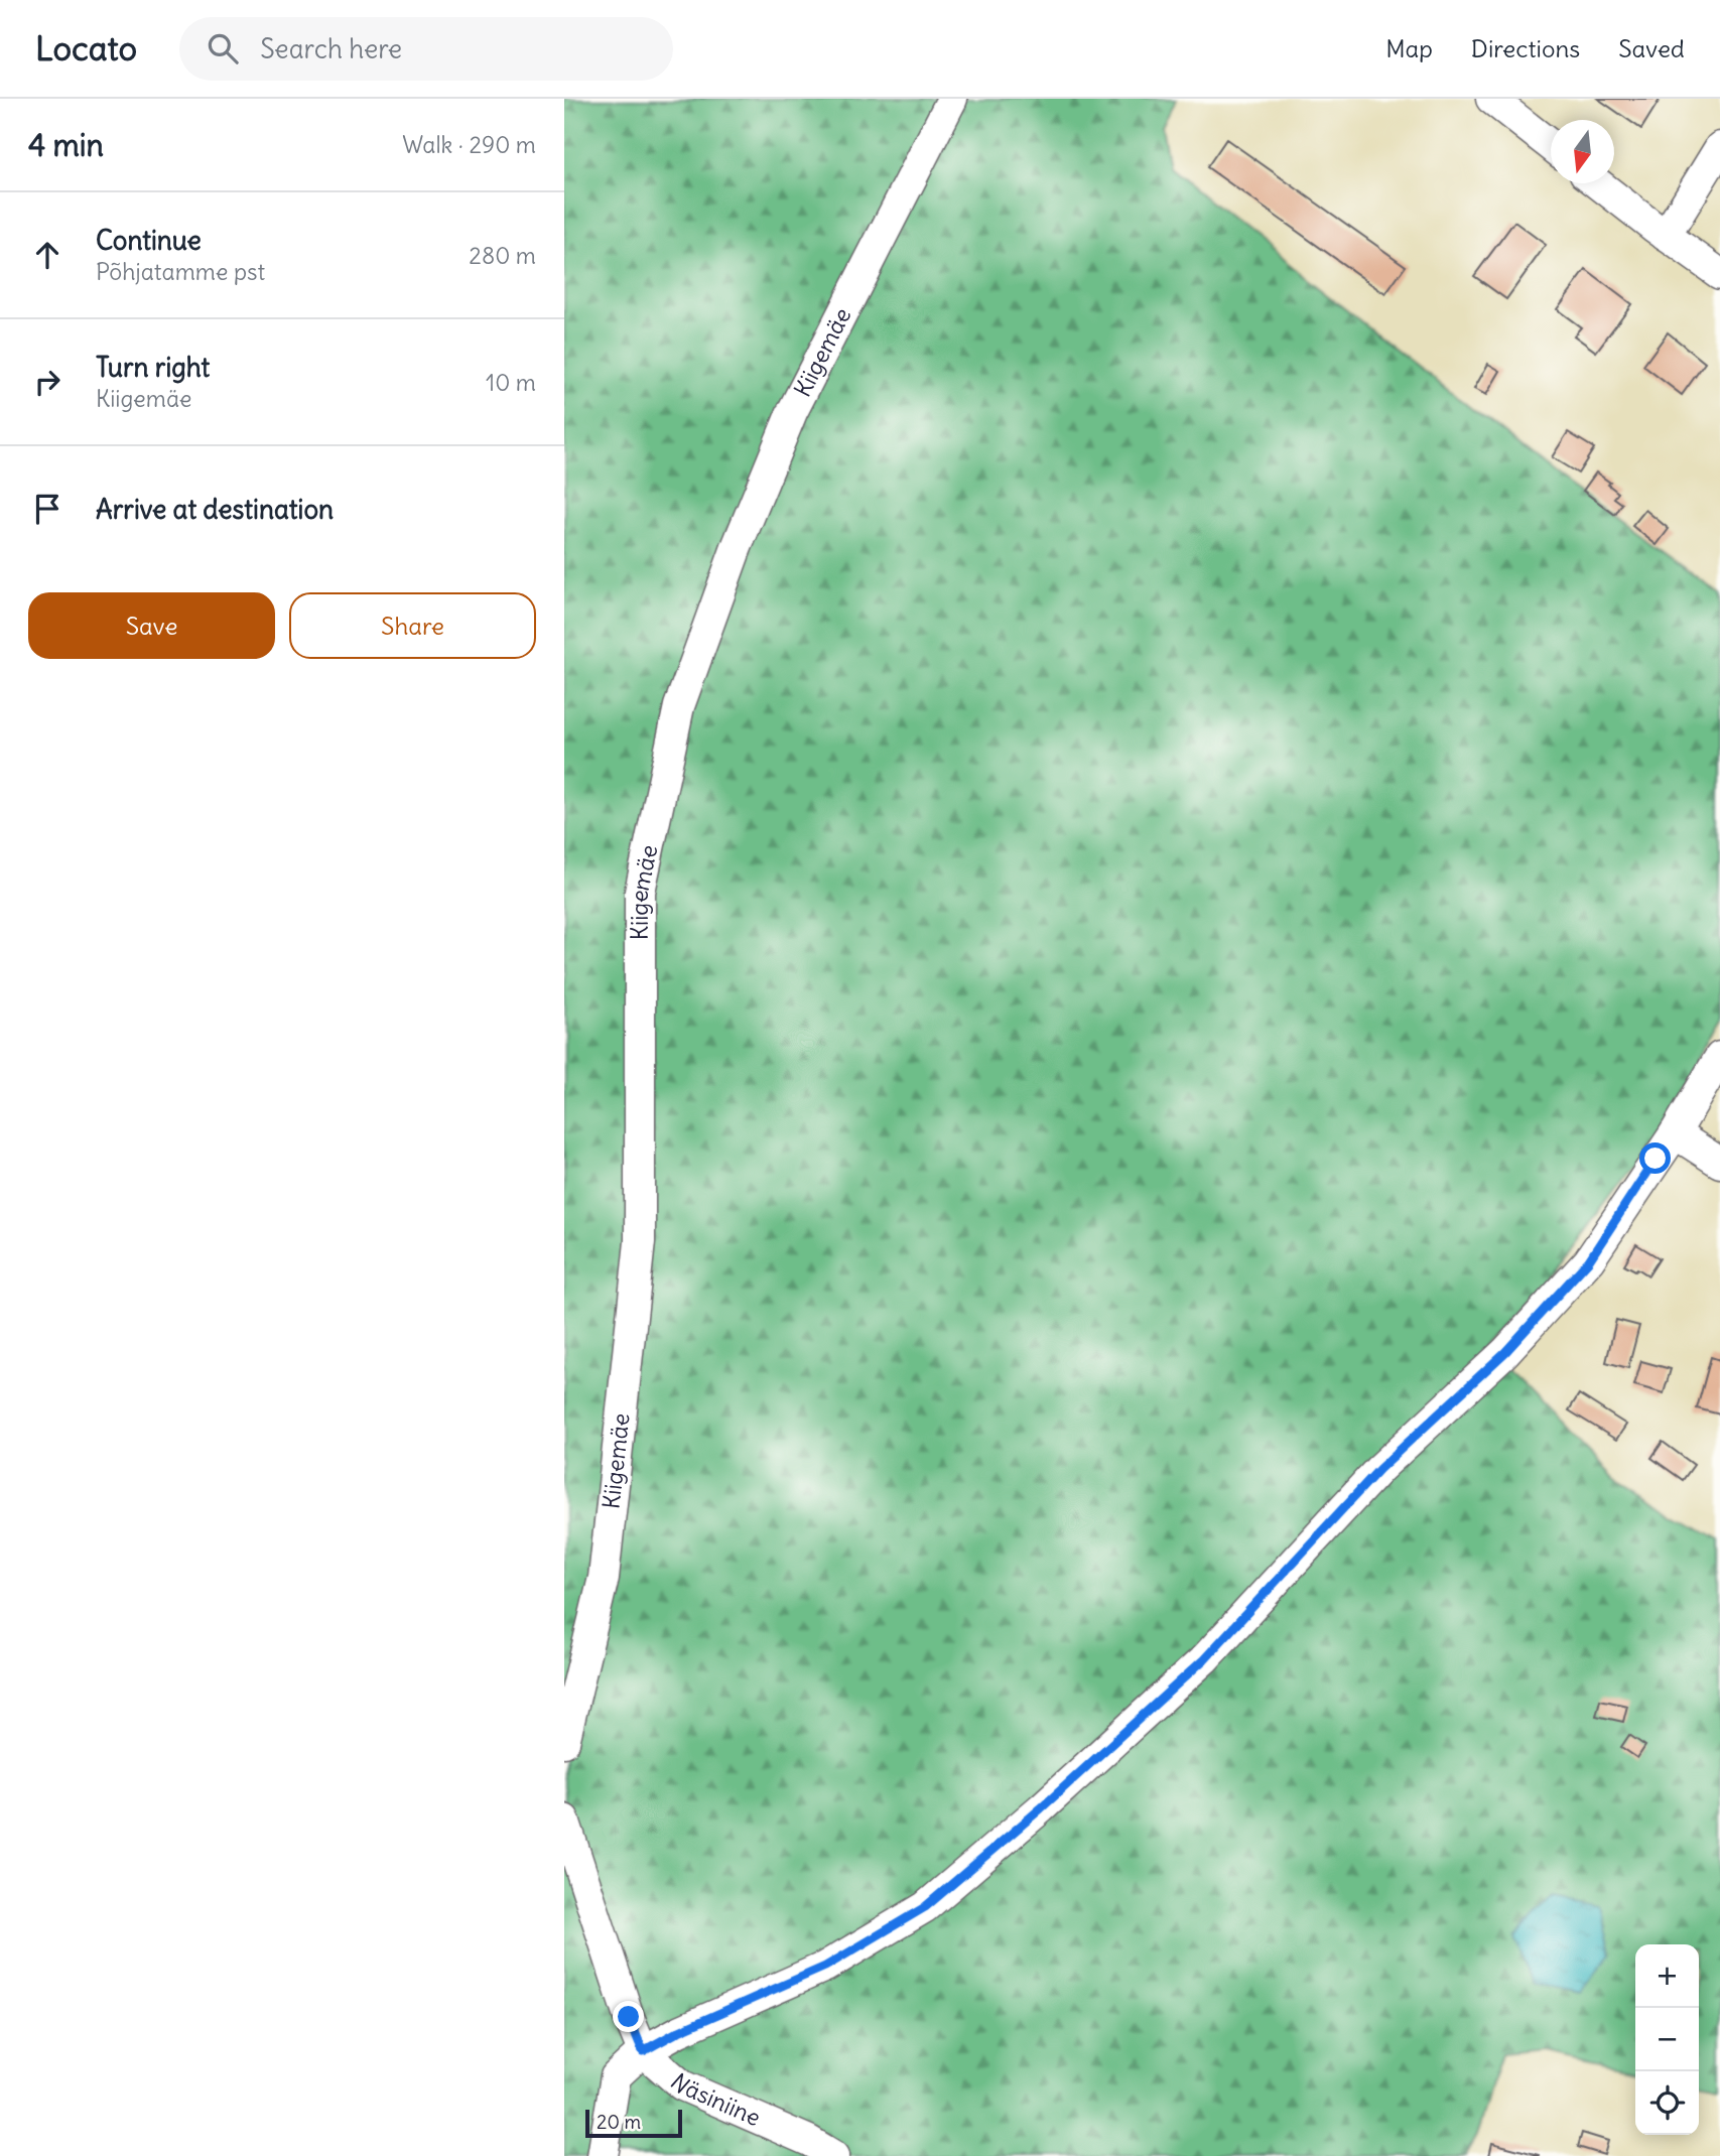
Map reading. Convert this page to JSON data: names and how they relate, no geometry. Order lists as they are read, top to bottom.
{
  "streets": {
    "street": ["Kiigemäe", "Näsiniine"]
  },
  "scale_bar": "20 m",
  "north": "bottom",
  "page": {
    "header": "Locato",
    "search": "Search here",
    "nav": ["Map", "Directions", "Saved"],
    "heading": ["4 min", "Walk · 290 m"],
    "list": [
      ["Continue", "Põhjatamme pst", "280 m"],
      ["Turn right", "Kiigemäe", "10 m"],
      "Arrive at destination"
    ],
    "buttons": ["Save", "Share"],
    "map_buttons": ["+", "−"],
    "scale": "20 m"
  }
}
